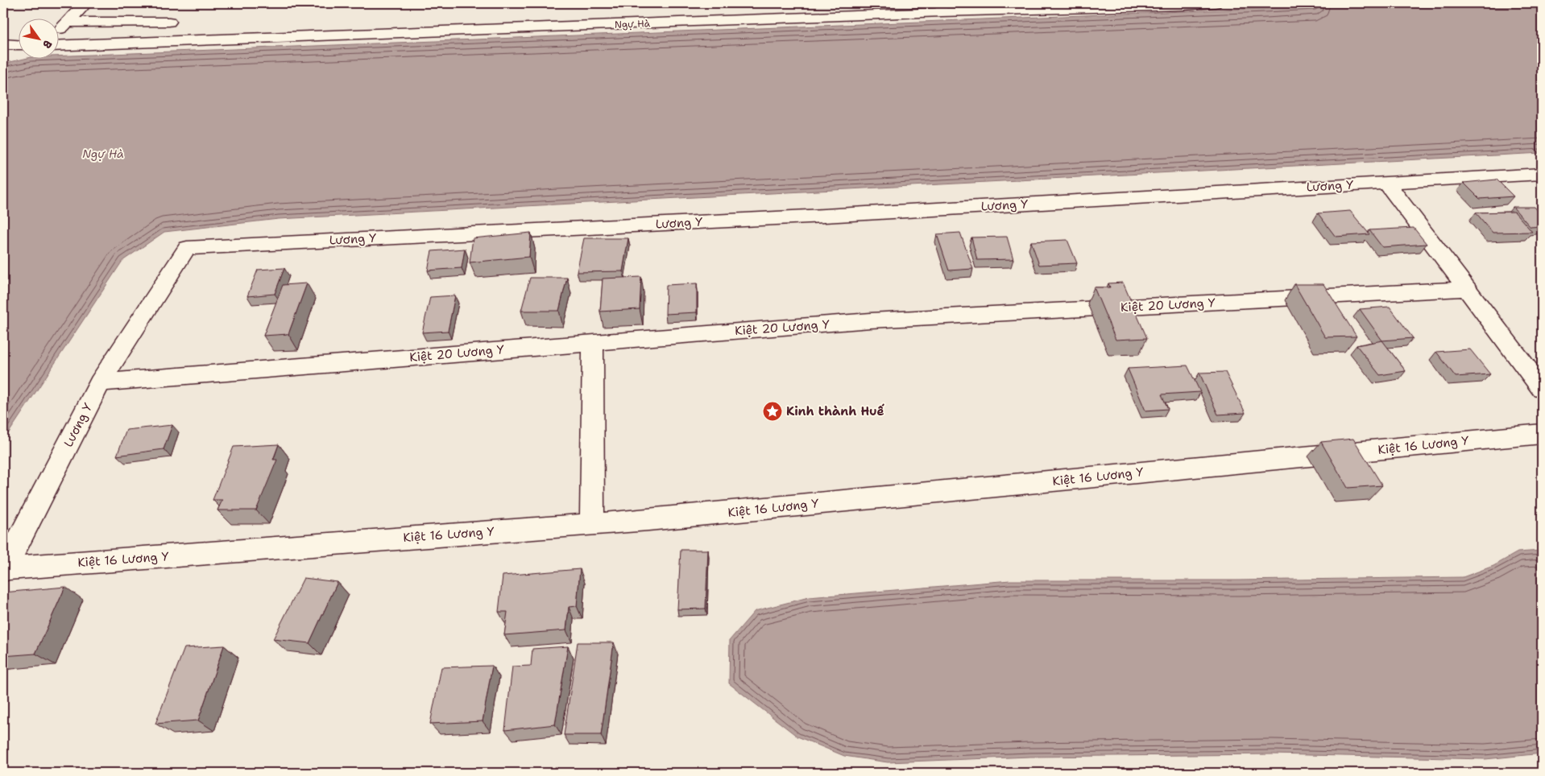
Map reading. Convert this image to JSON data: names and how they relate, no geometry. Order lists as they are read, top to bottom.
{
  "streets": {
    "street": [
      "Ngự Hà",
      "Lương Y",
      "Kiệt 20 Lương Y",
      "Kiệt 16 Lương Y"
    ]
  },
  "crossings": [
    ["Lương Y", "Kiệt 20 Lương Y"],
    ["Lương Y", "Kiệt 16 Lương Y"]
  ],
  "water": ["Ngự Hà"],
  "places": {
    "place": ["Kinh thành Huế"]
  },
  "north": "bottom right"
}
